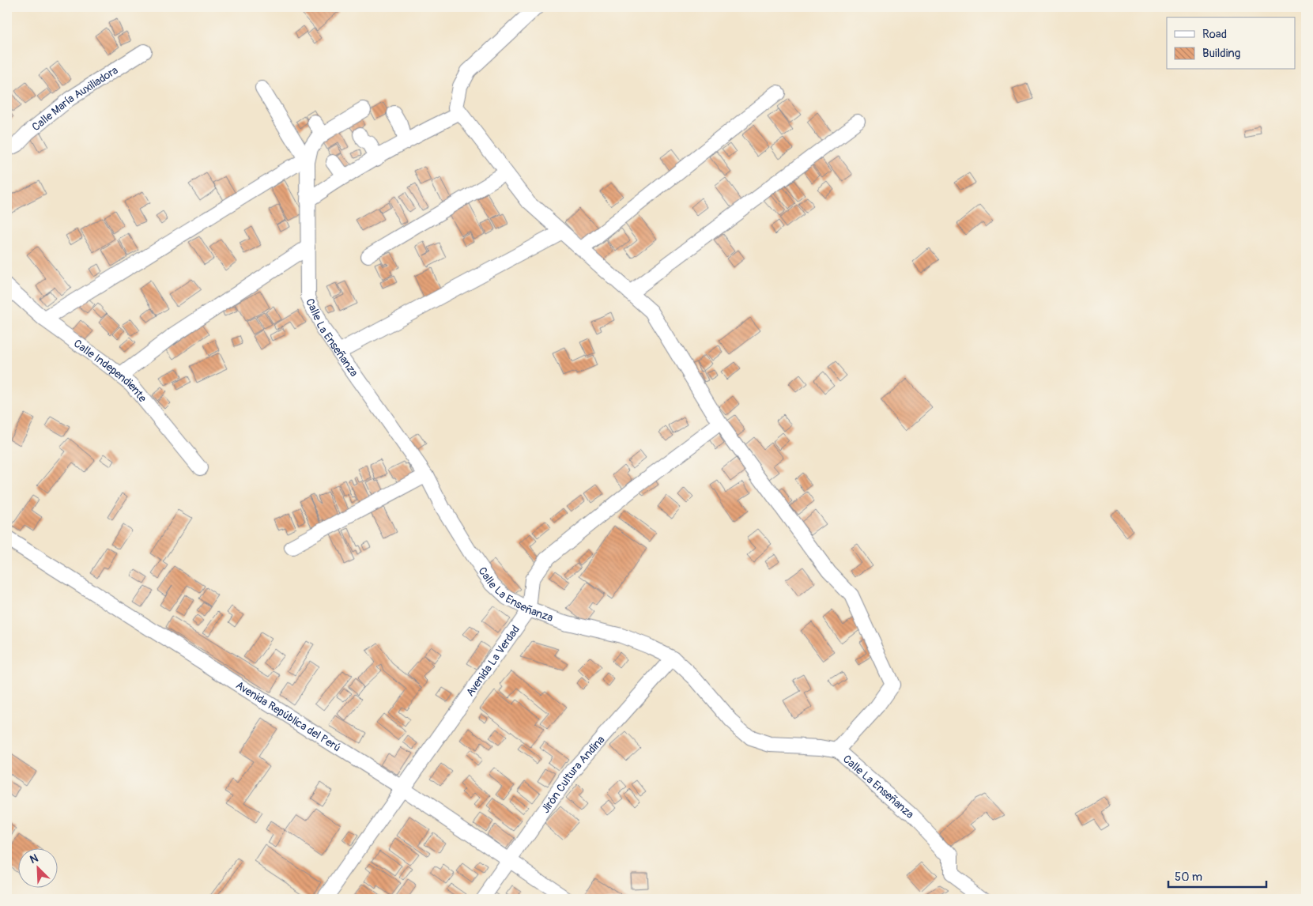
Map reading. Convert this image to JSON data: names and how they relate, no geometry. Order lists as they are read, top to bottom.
{
  "streets": {
    "street": [
      "Calle María Auxiliadora",
      "Calle La Enseñanza",
      "Calle Independiente",
      "Avenida La Verdad",
      "Avenida República del Perú",
      "Jirón Cultura Andina"
    ]
  },
  "crossings": [
    ["Calle La Enseñanza", "Avenida La Verdad"],
    ["Calle La Enseñanza", "Jirón Cultura Andina"],
    ["Avenida La Verdad", "Avenida República del Perú"],
    ["Avenida República del Perú", "Jirón Cultura Andina"]
  ],
  "legend": ["Road", "Building"],
  "scale_bar": "50 m",
  "north": "top left"
}
